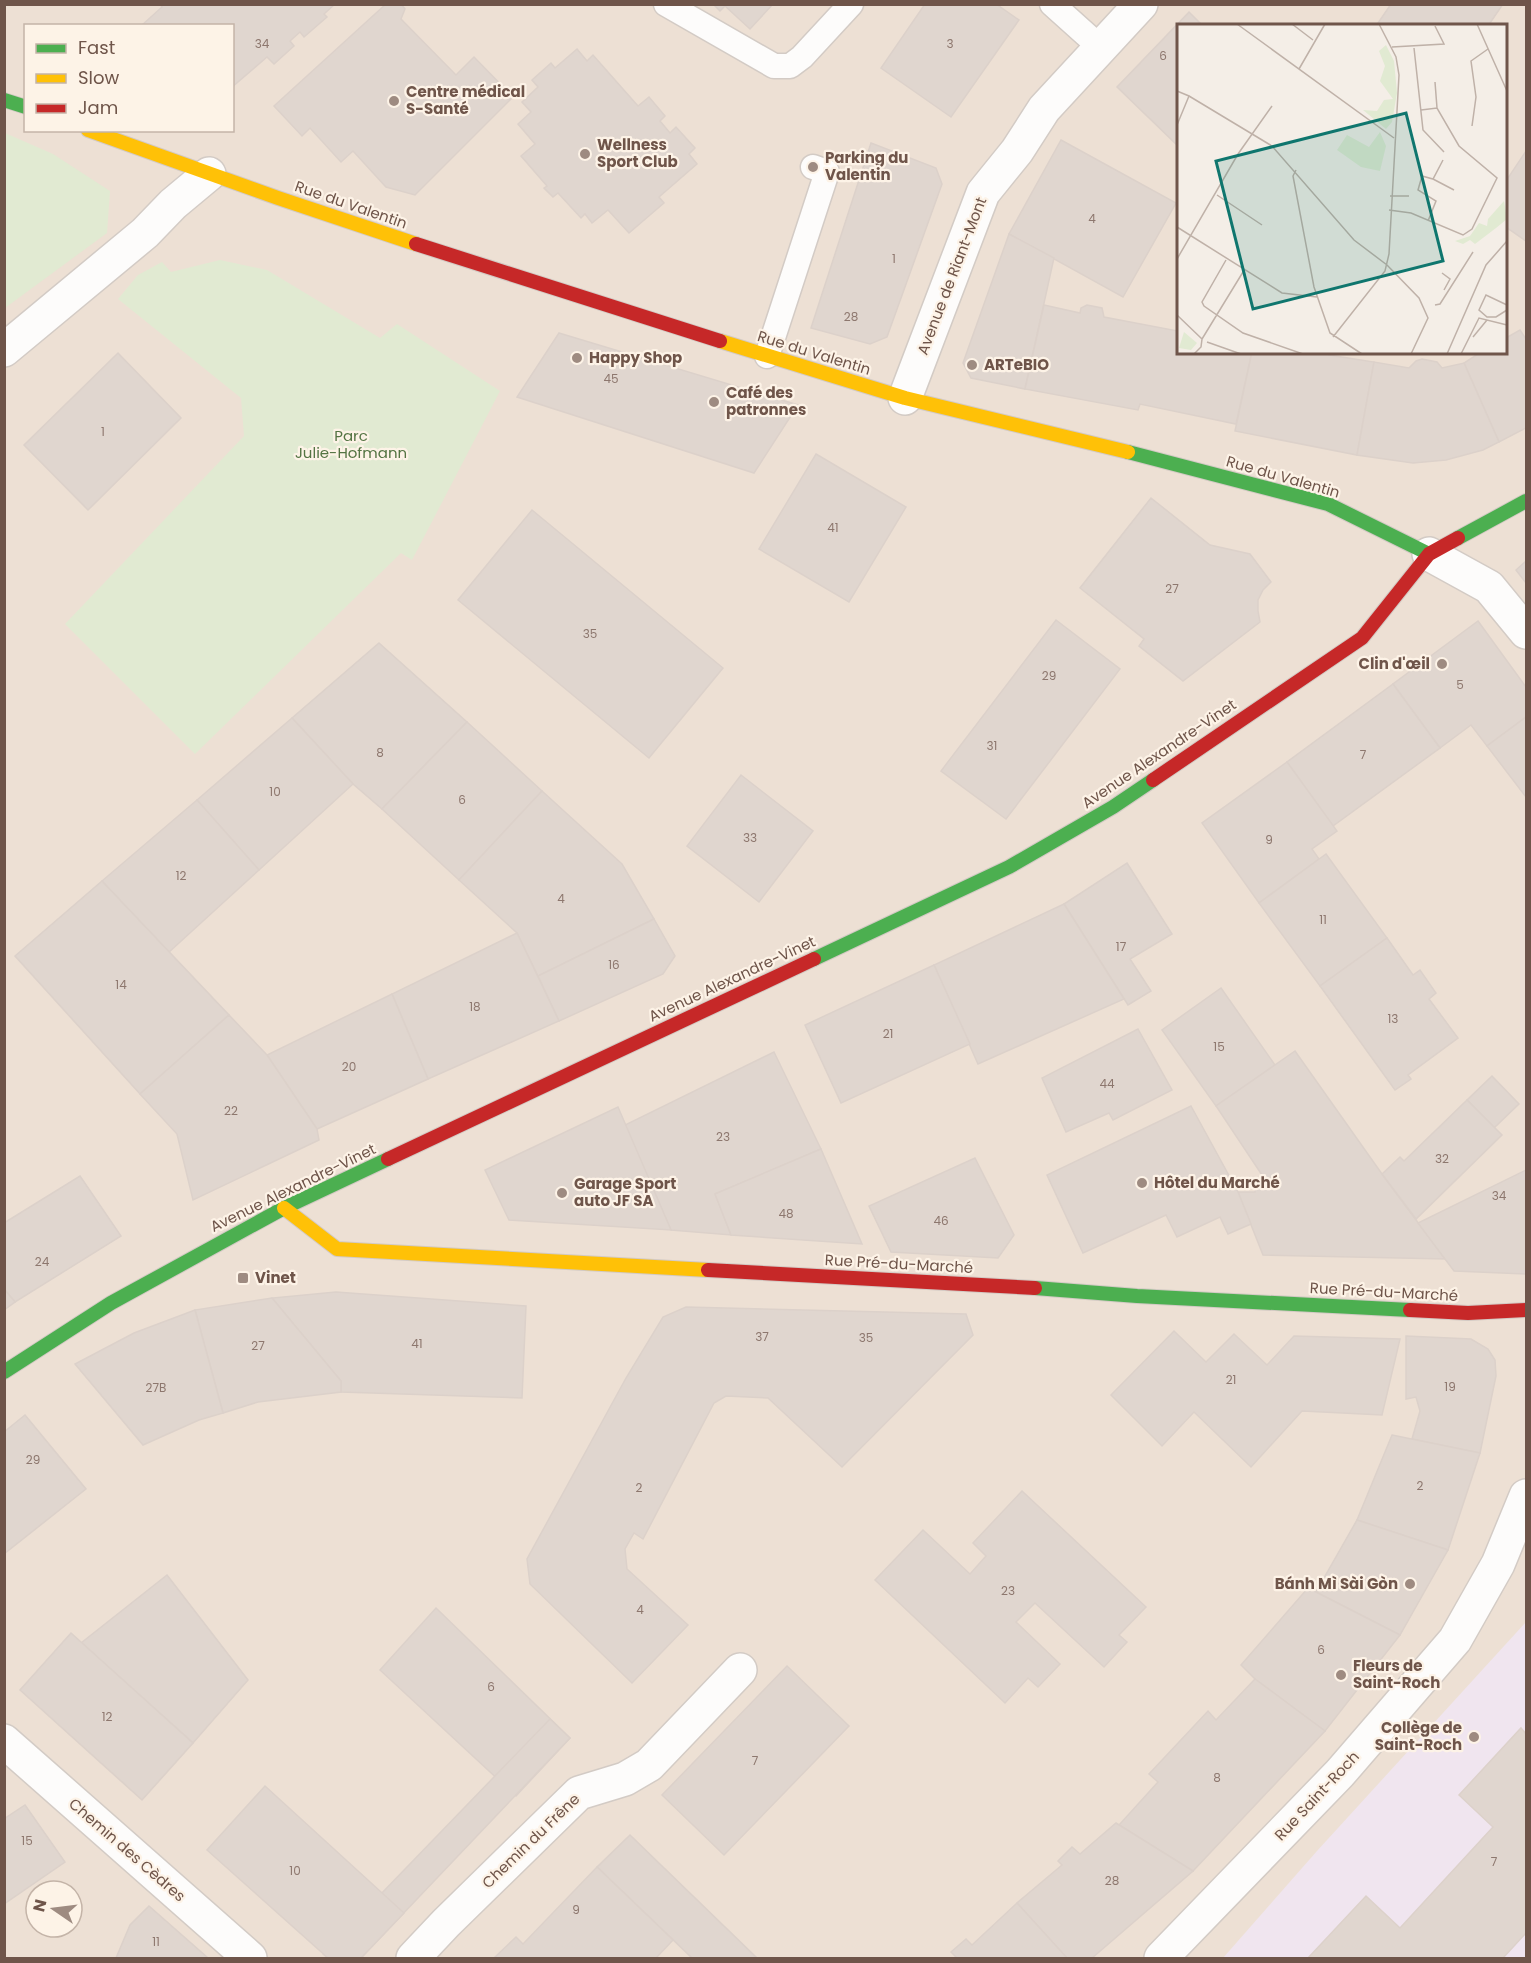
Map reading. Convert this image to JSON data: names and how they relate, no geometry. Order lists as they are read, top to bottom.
{
  "streets": {
    "street": [
      "Rue du Valentin",
      "Avenue de Riant-Mont",
      "Avenue Alexandre-Vinet",
      "Rue Pré-du-Marché",
      "Rue Saint-Roch",
      "Chemin du Frêne",
      "Chemin des Cèdres"
    ]
  },
  "crossings": [
    ["Rue du Valentin", "Avenue de Riant-Mont"],
    ["Rue du Valentin", "Avenue Alexandre-Vinet"],
    ["Avenue Alexandre-Vinet", "Rue Pré-du-Marché"]
  ],
  "parks": ["Parc Julie-Hofmann"],
  "places": {
    "other": [
      "Centre médical S-Santé",
      "Wellness Sport Club",
      "Parking du Valentin",
      "Happy Shop",
      "ARTeBIO",
      "Café des patronnes",
      "Clin d'œil",
      "Hôtel du Marché",
      "Garage Sport auto JF SA",
      "Bánh Mì Sài Gòn",
      "Fleurs de Saint-Roch",
      "Collège de Saint-Roch"
    ],
    "transit": ["Vinet"]
  },
  "house_numbers": [
    "34",
    "3",
    "6",
    "4",
    "1",
    "28",
    "45",
    "1",
    "41",
    "27",
    "35",
    "29",
    "5",
    "31",
    "8",
    "7",
    "10",
    "6",
    "33",
    "9",
    "12",
    "4",
    "11",
    "17",
    "16",
    "14",
    "18",
    "13",
    "21",
    "15",
    "20",
    "44",
    "22",
    "23",
    "32",
    "34",
    "48",
    "46",
    "24",
    "37",
    "35",
    "41",
    "27",
    "21",
    "19",
    "27B",
    "29",
    "2",
    "2",
    "23",
    "4",
    "6",
    "6",
    "12",
    "7",
    "8",
    "15",
    "7",
    "10",
    "28",
    "9",
    "11"
  ],
  "legend": ["Fast", "Slow", "Jam"],
  "north": "left"
}
